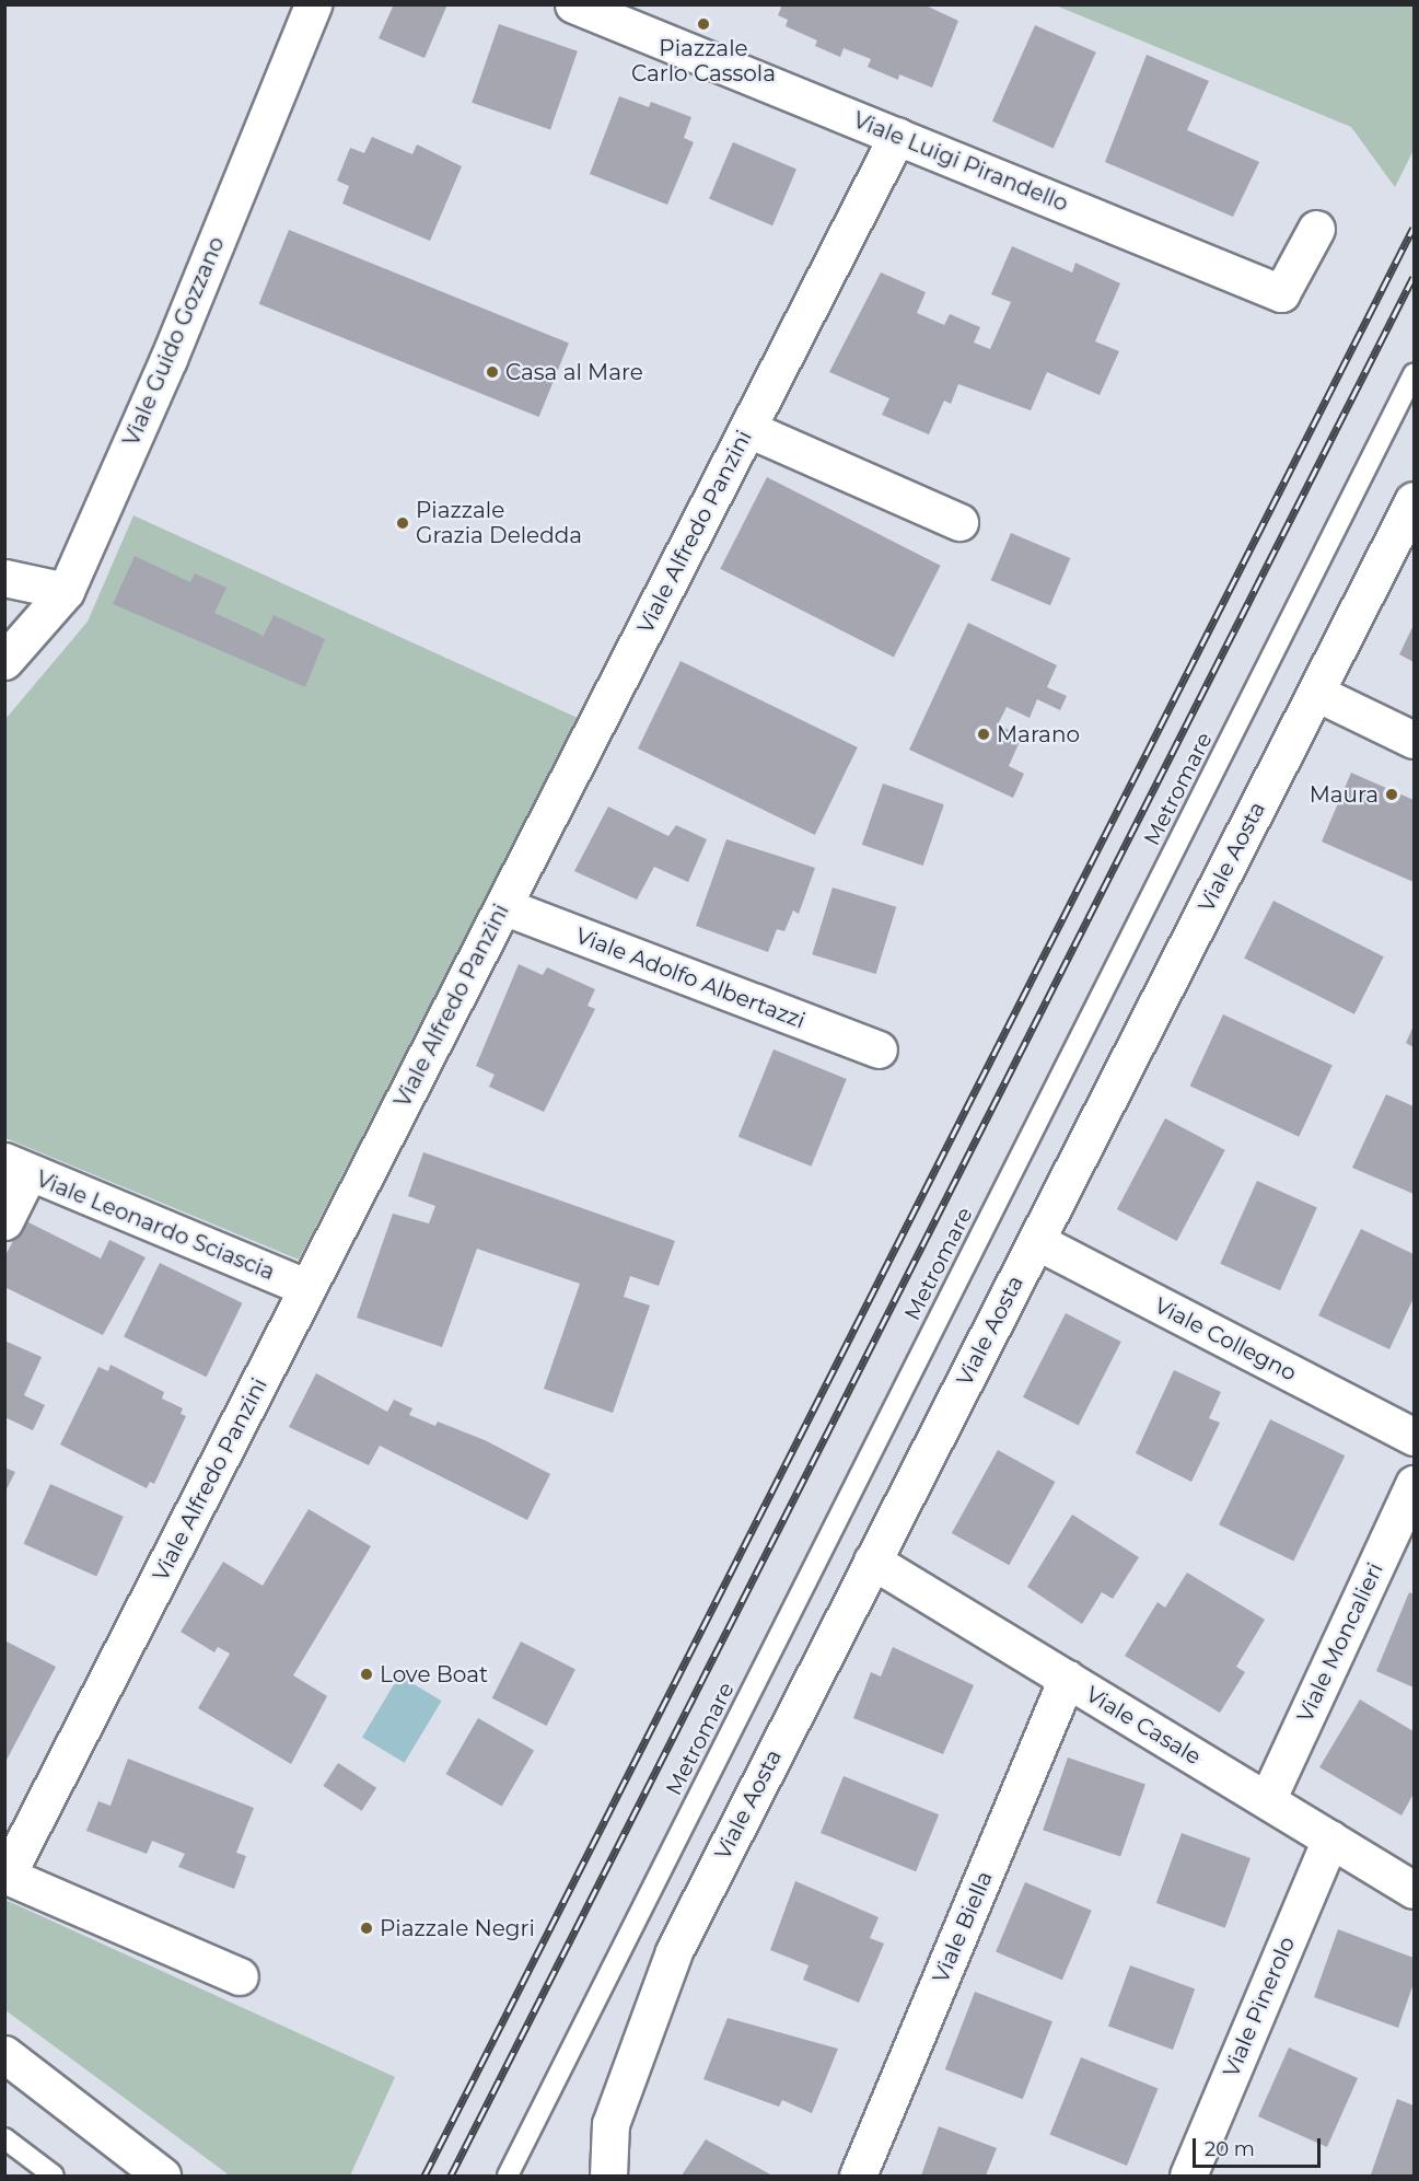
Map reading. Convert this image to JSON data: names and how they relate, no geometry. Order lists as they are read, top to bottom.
{
  "streets": {
    "street": [
      "Viale Luigi Pirandello",
      "Viale Guido Gozzano",
      "Viale Alfredo Panzini",
      "Viale Aosta",
      "Viale Adolfo Albertazzi",
      "Viale Leonardo Sciascia",
      "Viale Collegno",
      "Viale Moncalieri",
      "Viale Casale",
      "Viale Biella",
      "Viale Pinerolo"
    ],
    "lane": ["Metromare"]
  },
  "crossings": [
    ["Viale Luigi Pirandello", "Viale Alfredo Panzini"],
    ["Viale Alfredo Panzini", "Viale Adolfo Albertazzi"],
    ["Viale Alfredo Panzini", "Viale Leonardo Sciascia"],
    ["Viale Aosta", "Viale Collegno"],
    ["Viale Aosta", "Viale Casale"],
    ["Viale Moncalieri", "Viale Casale"],
    ["Viale Casale", "Viale Biella"],
    ["Viale Casale", "Viale Pinerolo"]
  ],
  "places": [
    "Piazzale Carlo Cassola",
    "Casa al Mare",
    "Piazzale Grazia Deledda",
    "Marano",
    "Maura",
    "Love Boat",
    "Piazzale Negri"
  ],
  "scale_bar": "20 m"
}
